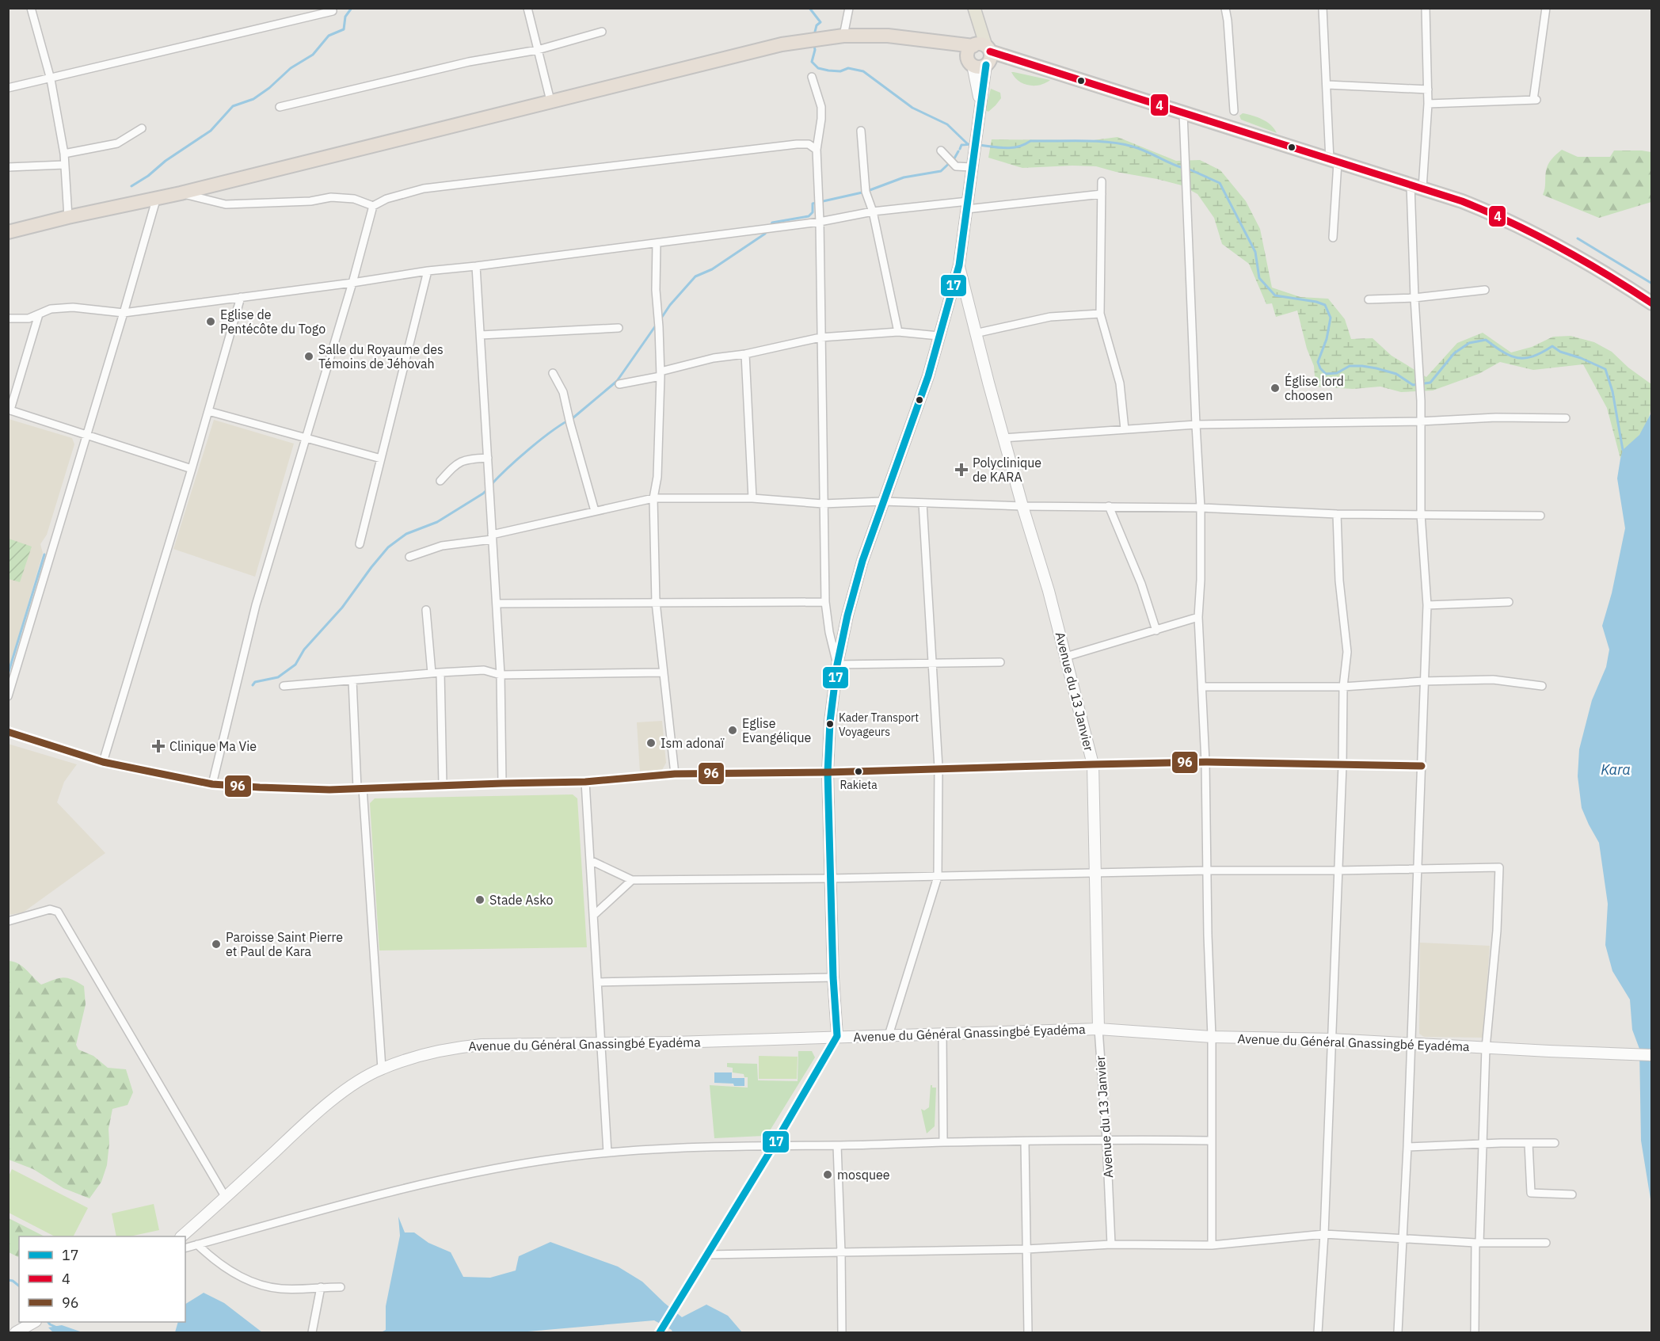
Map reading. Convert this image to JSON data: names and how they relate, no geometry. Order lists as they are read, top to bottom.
{
  "streets": {
    "main road": ["Avenue du 13 Janvier", "Avenue du Général Gnassingbé Eyadéma"]
  },
  "crossings": [
    ["Avenue du 13 Janvier", "Avenue du Général Gnassingbé Eyadéma"]
  ],
  "water": ["Kara"],
  "places": {
    "other": [
      "Eglise de Pentécôte du Togo",
      "Salle du Royaume des Témoins de Jéhovah",
      "Église lord choosen",
      "Kader Transport Voyageurs",
      "Eglise Evangélique",
      "Ism adonaï",
      "Rakieta",
      "Stade Asko",
      "Paroisse Saint Pierre et Paul de Kara",
      "mosquee"
    ],
    "health": ["Polyclinique de KARA", "Clinique Ma Vie"]
  },
  "lines": ["transit line 4", "transit line 17", "transit line 96"],
  "legend": ["17", "4", "96"]
}
